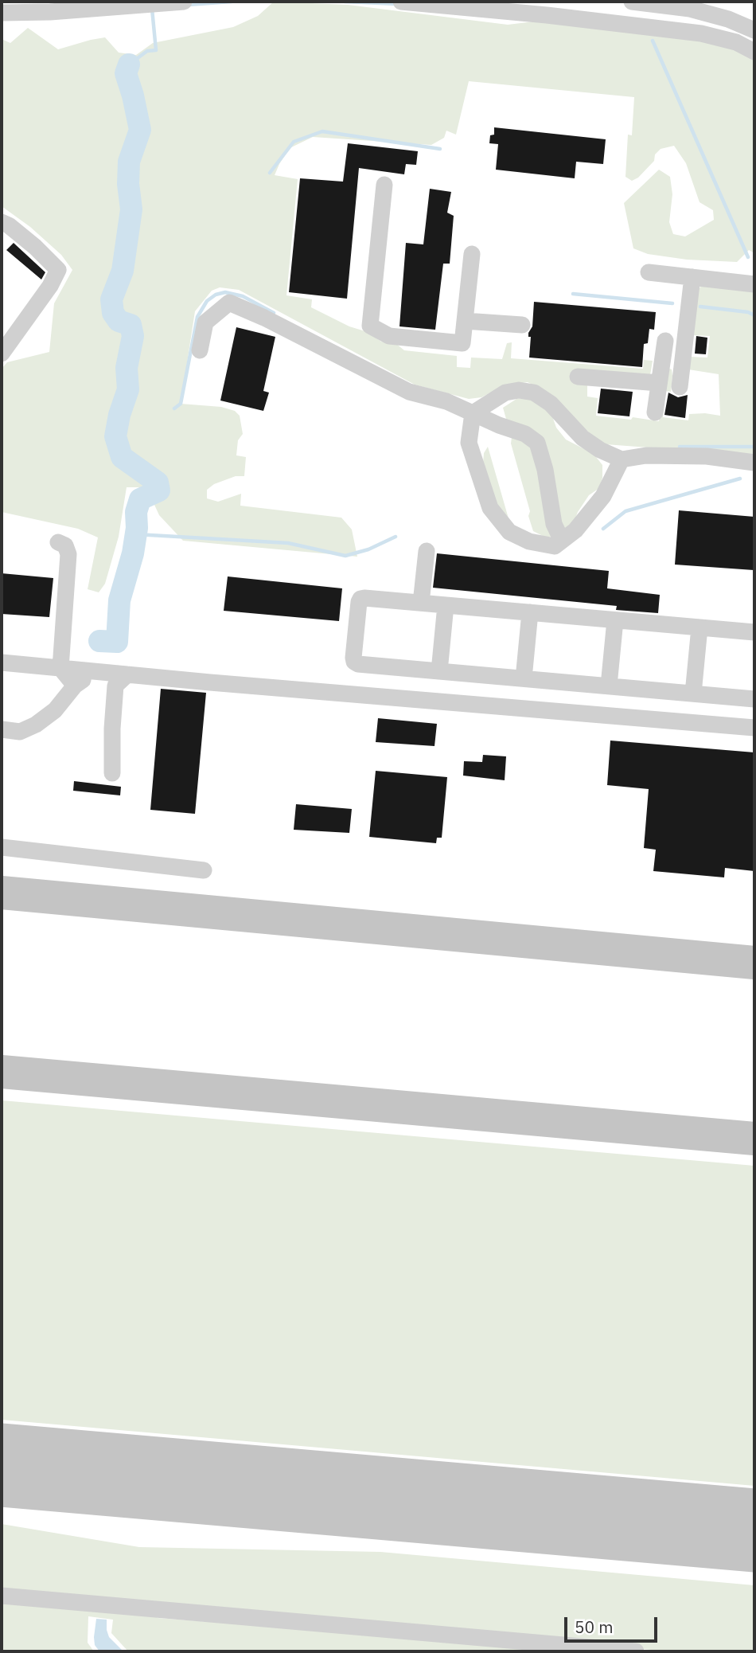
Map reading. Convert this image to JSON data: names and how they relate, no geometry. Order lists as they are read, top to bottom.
{
  "scale_bar": "50 m"
}
